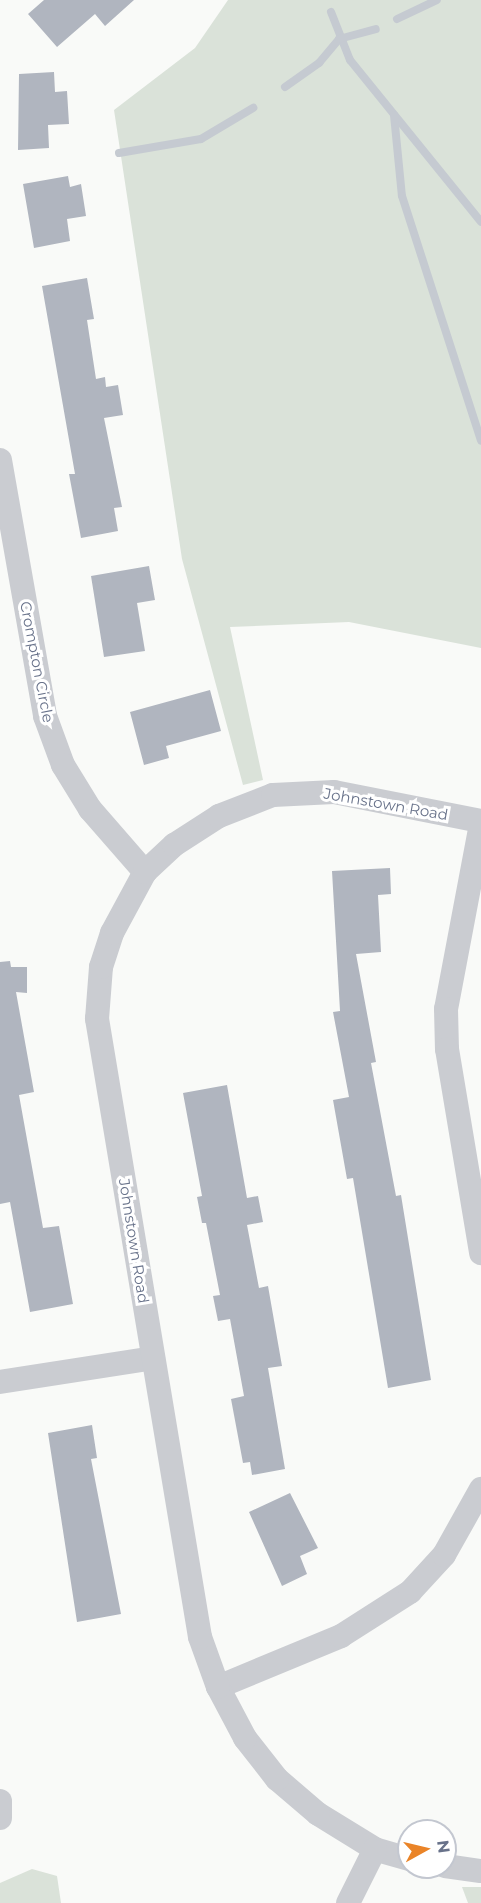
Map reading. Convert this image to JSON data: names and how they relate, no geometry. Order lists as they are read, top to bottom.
{
  "streets": {
    "street": ["Crompton Circle", "Johnstown Road"]
  },
  "crossings": [
    ["Crompton Circle", "Johnstown Road"]
  ],
  "north": "right"
}
